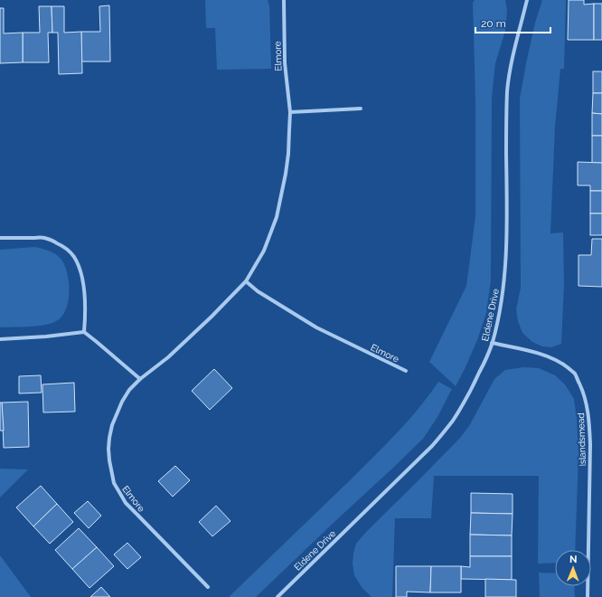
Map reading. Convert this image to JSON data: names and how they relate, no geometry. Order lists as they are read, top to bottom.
{
  "streets": {
    "street": ["Elmore", "Eldene Drive", "Islandsmead"]
  },
  "crossings": [
    ["Eldene Drive", "Islandsmead"]
  ],
  "scale_bar": "20 m",
  "north": "top"
}
